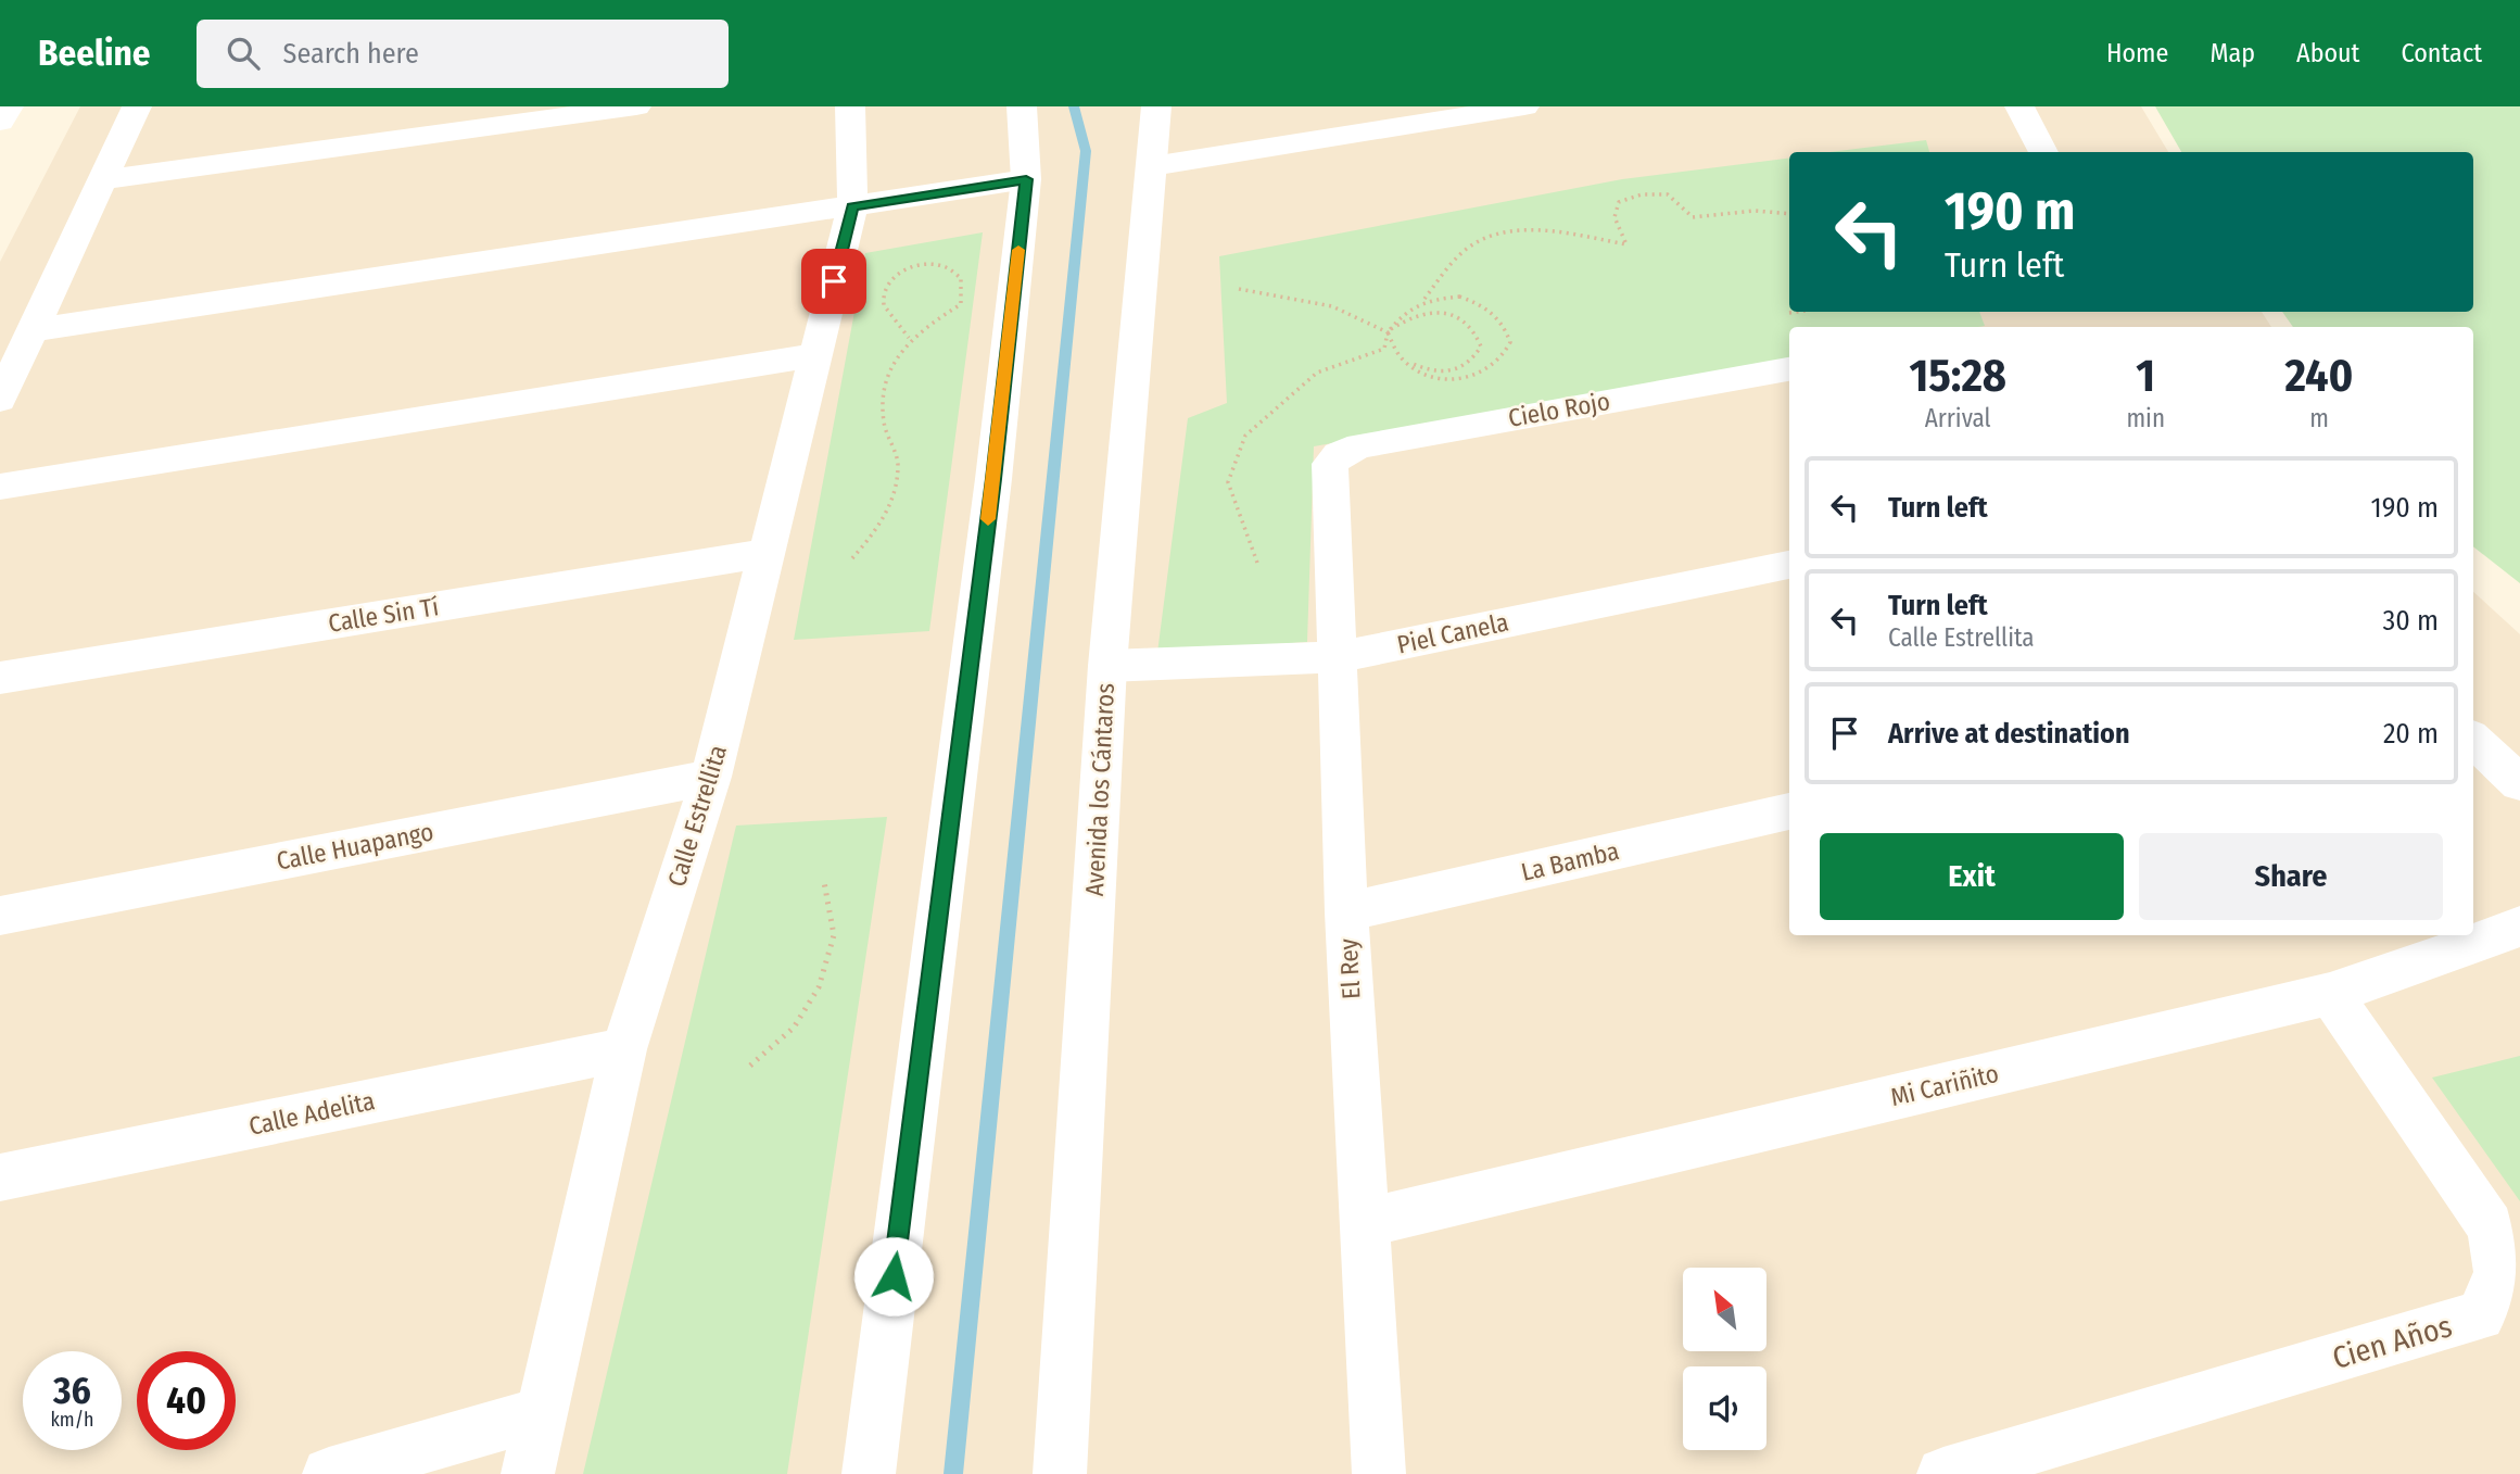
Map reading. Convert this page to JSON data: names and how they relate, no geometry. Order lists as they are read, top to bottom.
{
  "streets": {
    "street": [
      "Cielo Rojo",
      "Calle Sin Tí",
      "Piel Canela",
      "Avenida los Cántaros",
      "Calle Estrellita",
      "Calle Huapango",
      "La Bamba",
      "El Rey",
      "Mi Cariñito",
      "Calle Adelita",
      "Cien Años"
    ]
  },
  "crossings": [
    ["Cielo Rojo", "El Rey"],
    ["Calle Sin Tí", "Calle Estrellita"],
    ["Piel Canela", "Avenida los Cántaros"],
    ["Piel Canela", "El Rey"],
    ["Calle Estrellita", "Calle Huapango"],
    ["Calle Estrellita", "Calle Adelita"],
    ["La Bamba", "El Rey"],
    ["El Rey", "Mi Cariñito"],
    ["Mi Cariñito", "Cien Años"]
  ],
  "north": "top left",
  "page": {
    "header": "Beeline",
    "search": "Search here",
    "nav": [
      "Home",
      "Map",
      "About",
      "Contact"
    ],
    "turn": ["190 m", "Turn left"],
    "eta": [
      "15:28",
      "Arrival",
      "1",
      "min",
      "240",
      "m"
    ],
    "list": [
      {
        "name": "Turn left",
        "value": "190 m"
      },
      {
        "name": "Turn left",
        "note": "Calle Estrellita",
        "value": "30 m"
      },
      {
        "name": "Arrive at destination",
        "value": "20 m"
      }
    ],
    "buttons": ["Exit", "Share"],
    "speed": "36 km/h",
    "limit": "40"
  }
}
